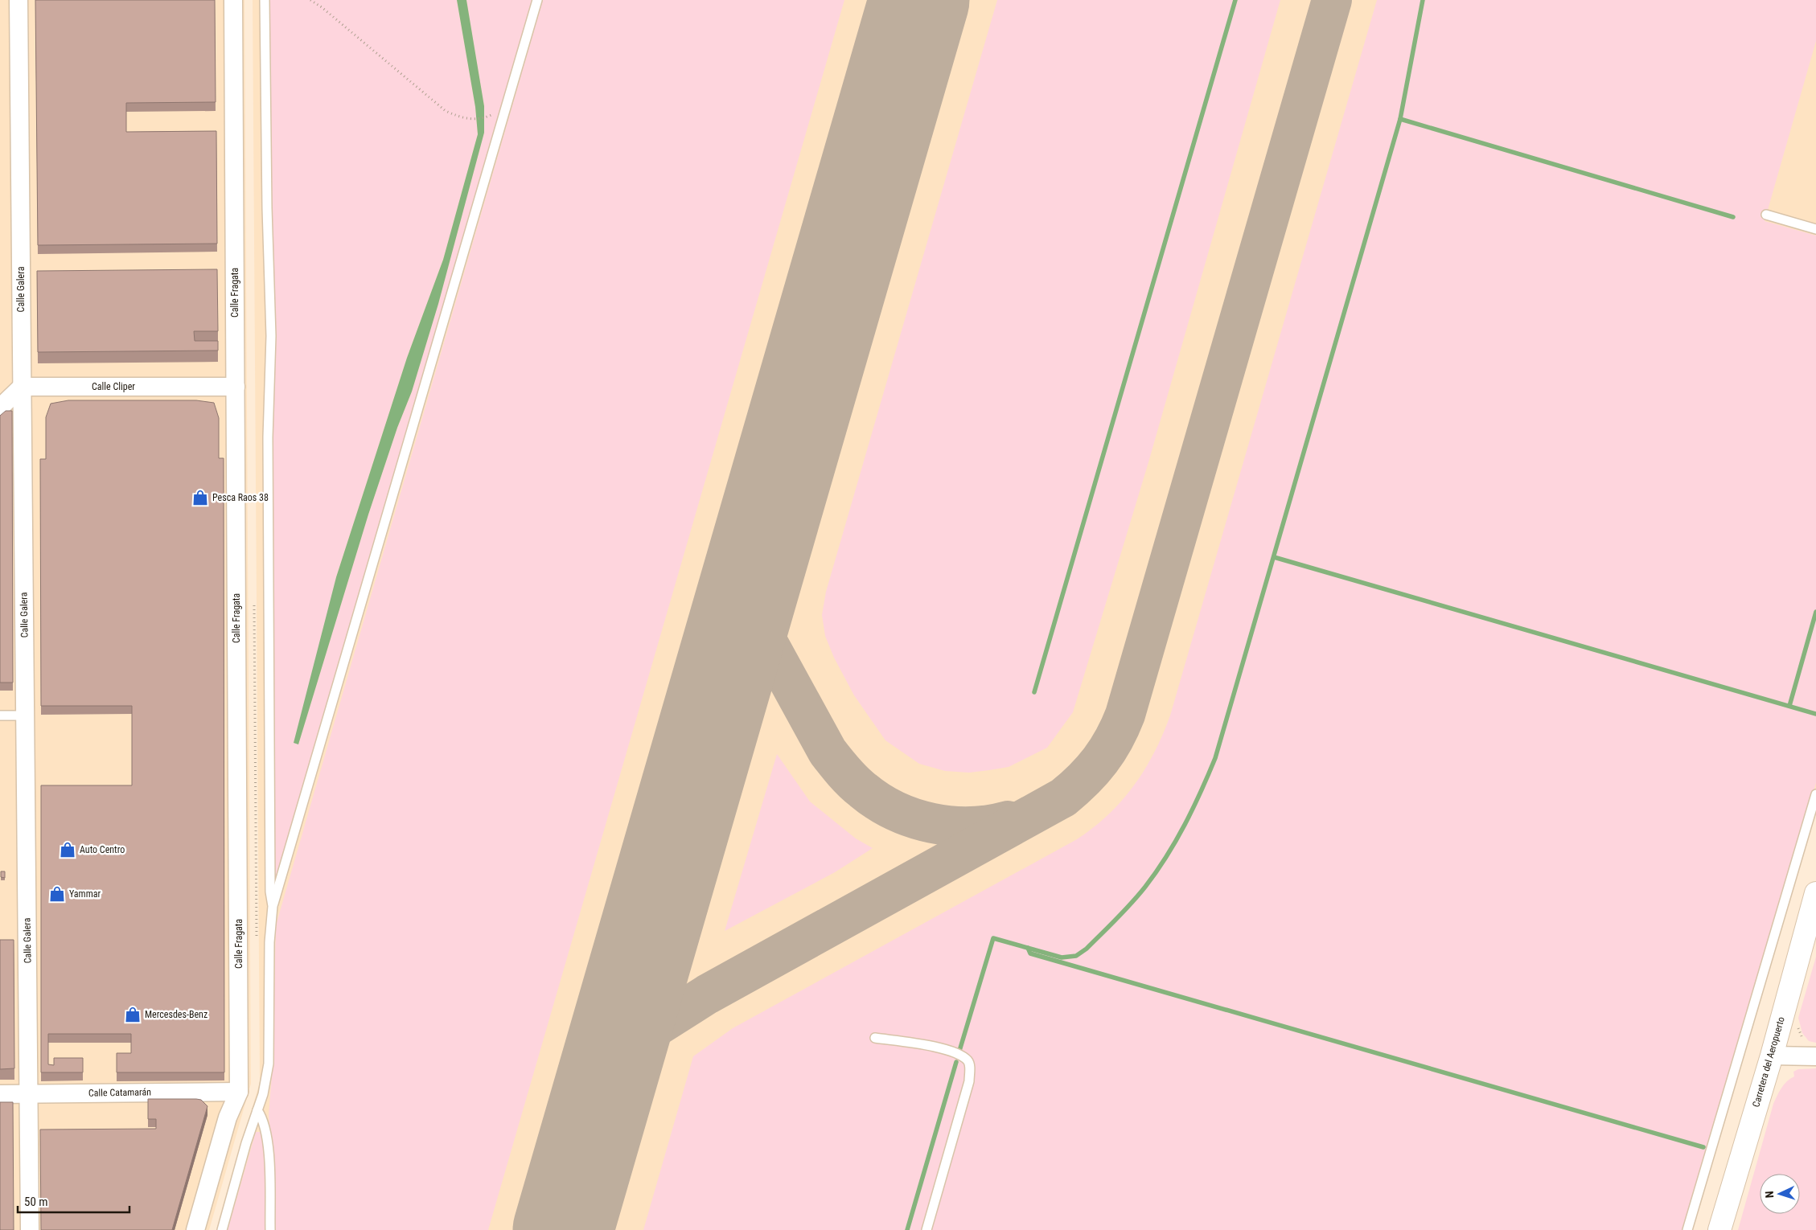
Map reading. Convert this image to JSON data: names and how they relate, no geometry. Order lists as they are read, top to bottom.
{
  "streets": {
    "highway": ["Carretera del Aeropuerto"],
    "street": [
      "Calle Galera",
      "Calle Fragata",
      "Calle Cliper",
      "Calle Catamarán"
    ]
  },
  "crossings": [
    ["Calle Galera", "Calle Cliper"],
    ["Calle Galera", "Calle Catamarán"],
    ["Calle Fragata", "Calle Cliper"],
    ["Calle Fragata", "Calle Catamarán"]
  ],
  "places": {
    "shop": [
      "Pesca Raos 38",
      "Auto Centro",
      "Yammar",
      "Mercesdes-Benz"
    ]
  },
  "scale_bar": "50 m",
  "north": "left"
}
